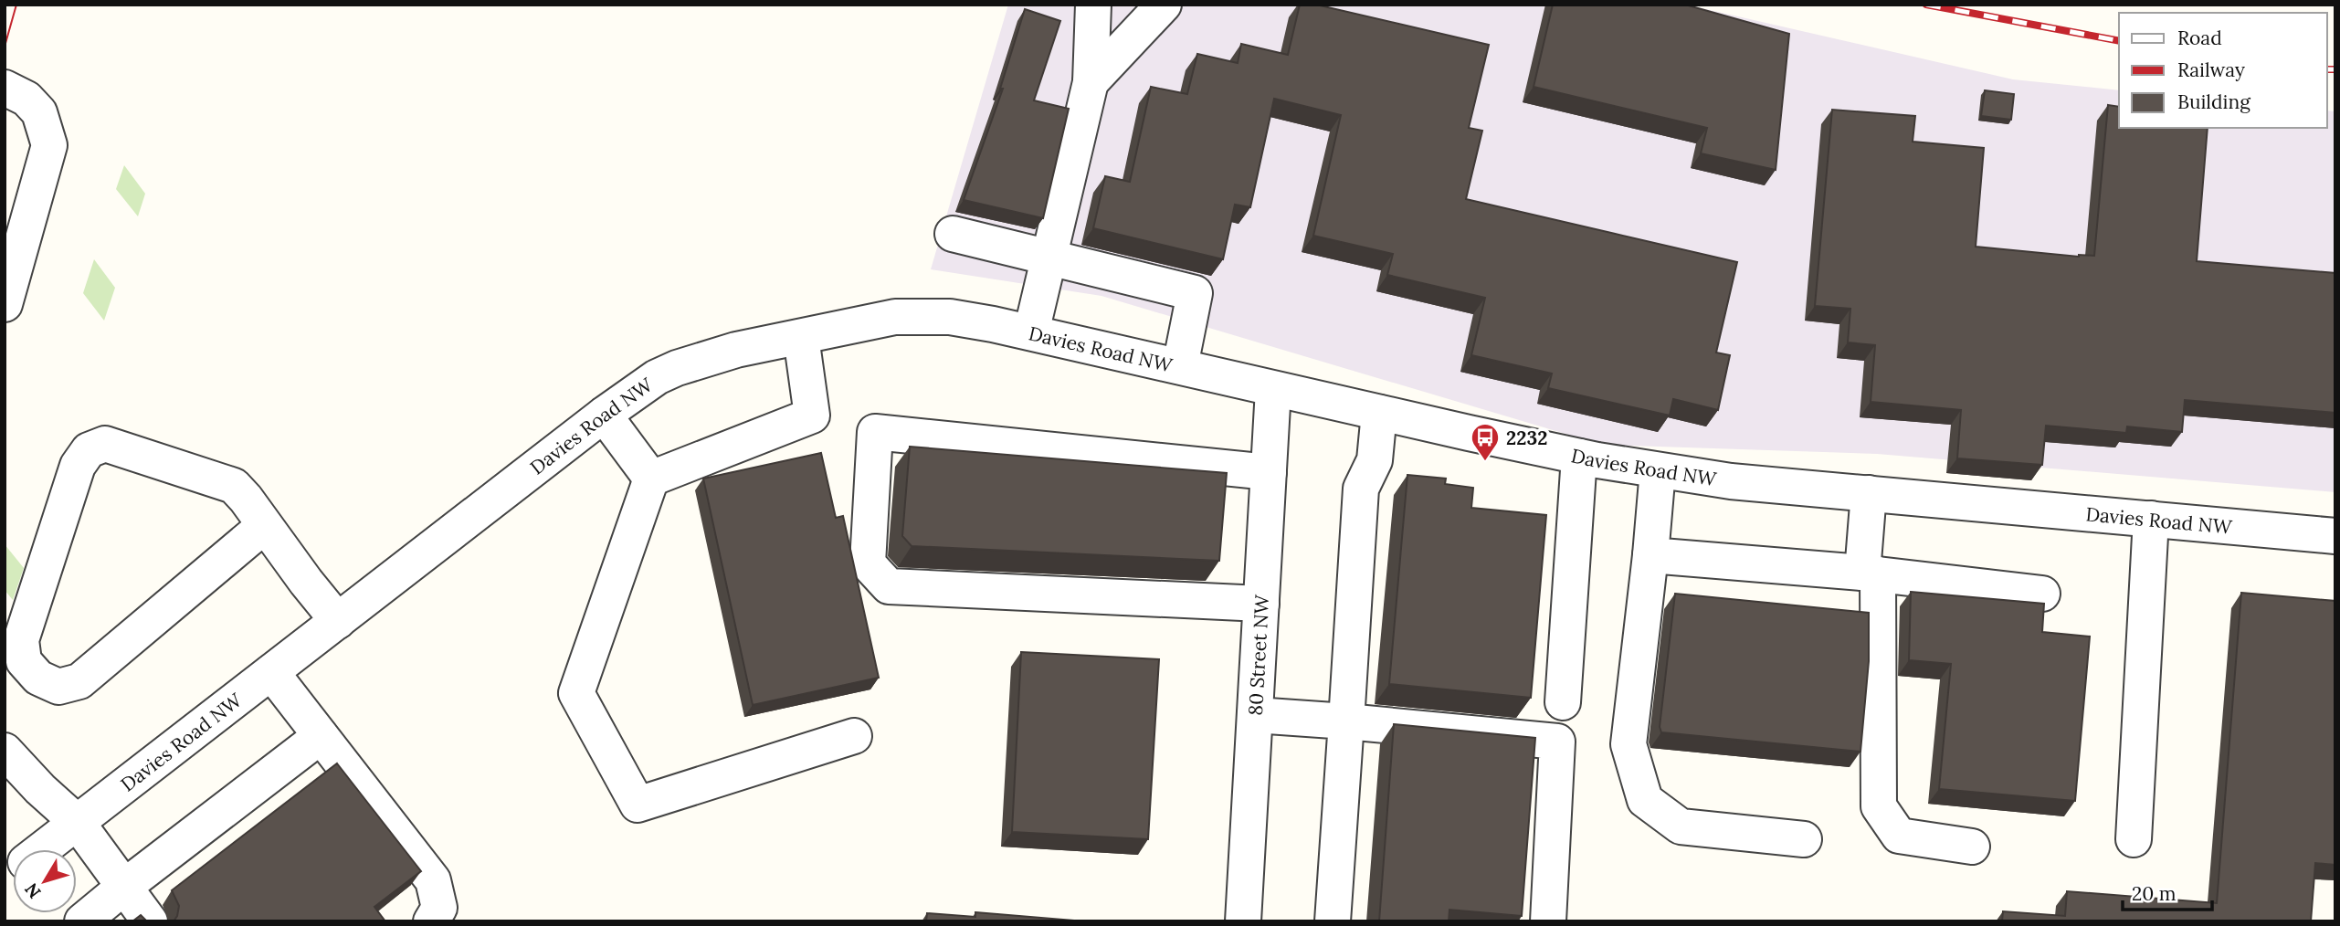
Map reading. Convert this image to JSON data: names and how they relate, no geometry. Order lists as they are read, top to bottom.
{
  "streets": {
    "street": ["Davies Road NW", "80 Street NW"]
  },
  "crossings": [
    ["Davies Road NW", "80 Street NW"]
  ],
  "places": {
    "bus stop": ["2232"]
  },
  "legend": ["Road", "Railway", "Building"],
  "scale_bar": "20 m",
  "north": "bottom left"
}
